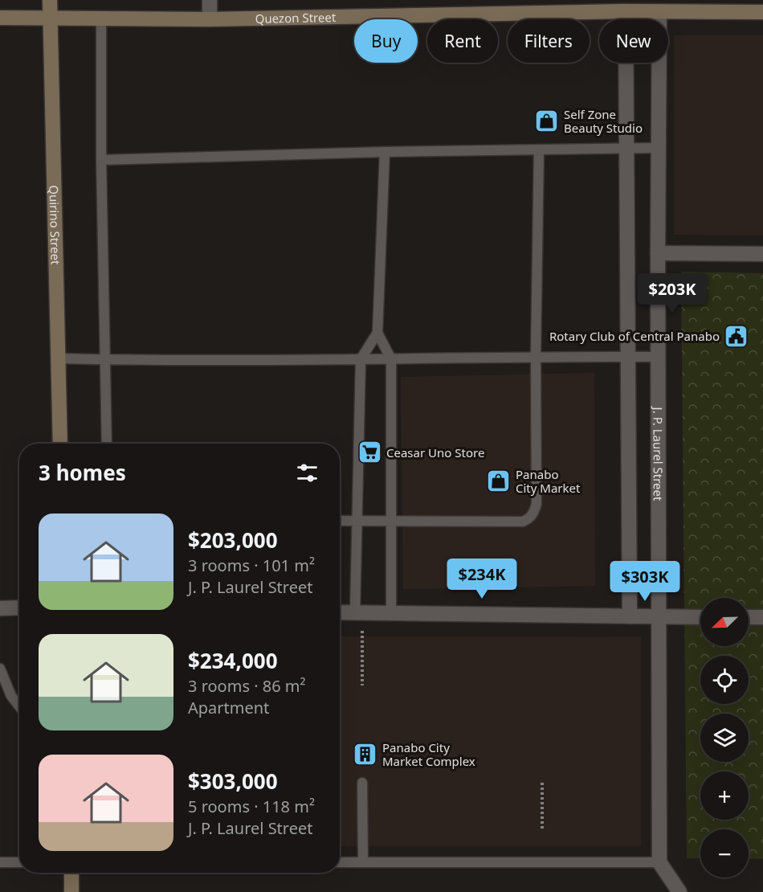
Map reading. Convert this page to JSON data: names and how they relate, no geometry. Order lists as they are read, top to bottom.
{
  "streets": {
    "street": ["Quezon Street", "Quirino Street", "J. P. Laurel Street"]
  },
  "crossings": [
    ["Quezon Street", "Quirino Street"],
    ["Quezon Street", "J. P. Laurel Street"]
  ],
  "places": {
    "shop": ["Self Zone Beauty Studio", "Panabo City Market"],
    "public building": ["Rotary Club of Central Panabo"],
    "supermarket": ["Ceasar Uno Store"],
    "building": ["Panabo City Market Complex"]
  },
  "north": "bottom left",
  "page": {
    "chip": [
      "Buy",
      "Rent",
      "Filters",
      "New"
    ],
    "price": ["$203K", "$234K", "$303K"],
    "heading": "3 homes",
    "list": [
      {
        "name": "$203,000",
        "note": "3 rooms · 101 m² · J. P. Laurel Street"
      },
      {
        "name": "$234,000",
        "note": "3 rooms · 86 m² · Apartment"
      },
      {
        "name": "$303,000",
        "note": "5 rooms · 118 m² · J. P. Laurel Street"
      }
    ],
    "map_buttons": ["+", "−"]
  }
}
